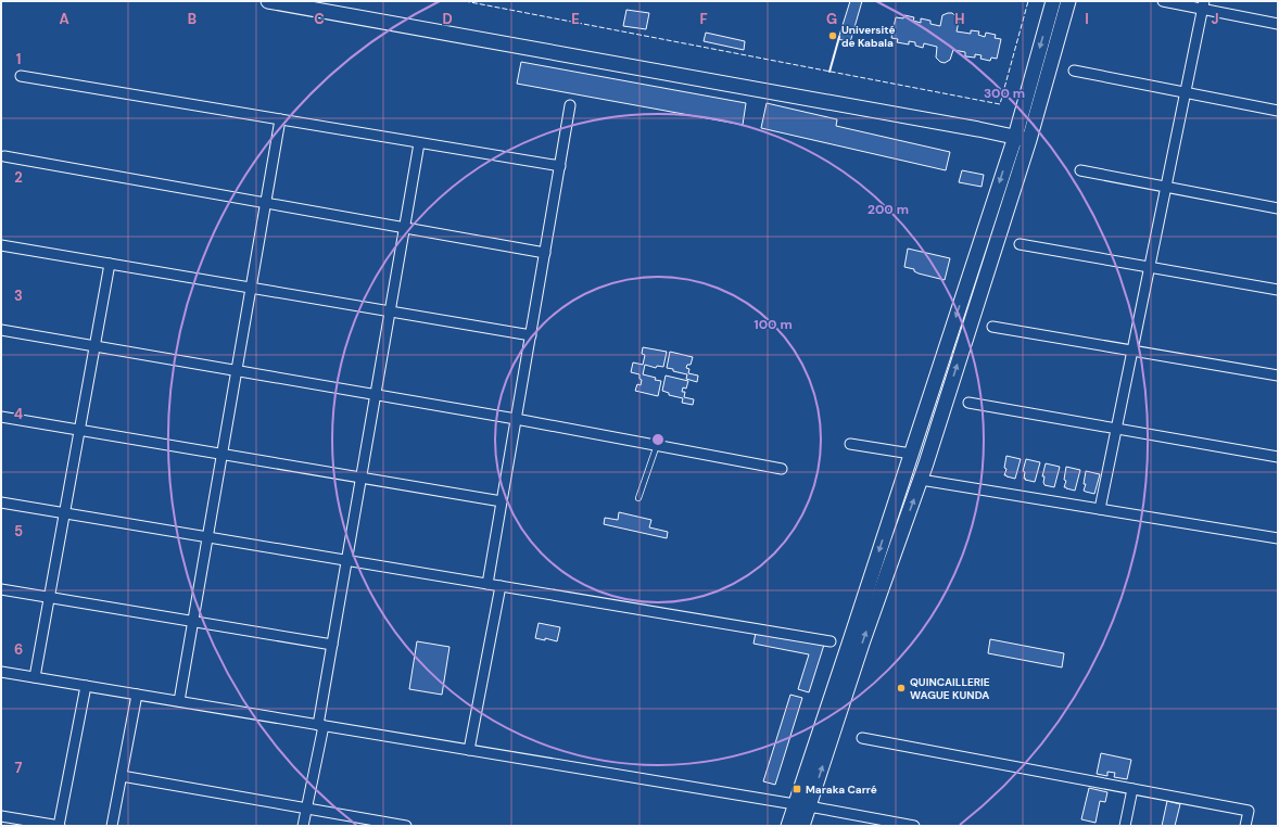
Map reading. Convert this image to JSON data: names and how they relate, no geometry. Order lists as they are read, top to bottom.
{
  "places": {
    "other": ["Université de Kabala", "QUINCAILLERIE WAGUE KUNDA"],
    "transit": ["Maraka Carré"]
  },
  "grid": {
    "columns": [
      "A",
      "B",
      "C",
      "D",
      "E",
      "F",
      "G",
      "H",
      "I",
      "J"
    ],
    "rows": [
      "1",
      "2",
      "3",
      "4",
      "5",
      "6",
      "7"
    ]
  },
  "rings": ["300 m", "200 m", "100 m"]
}
